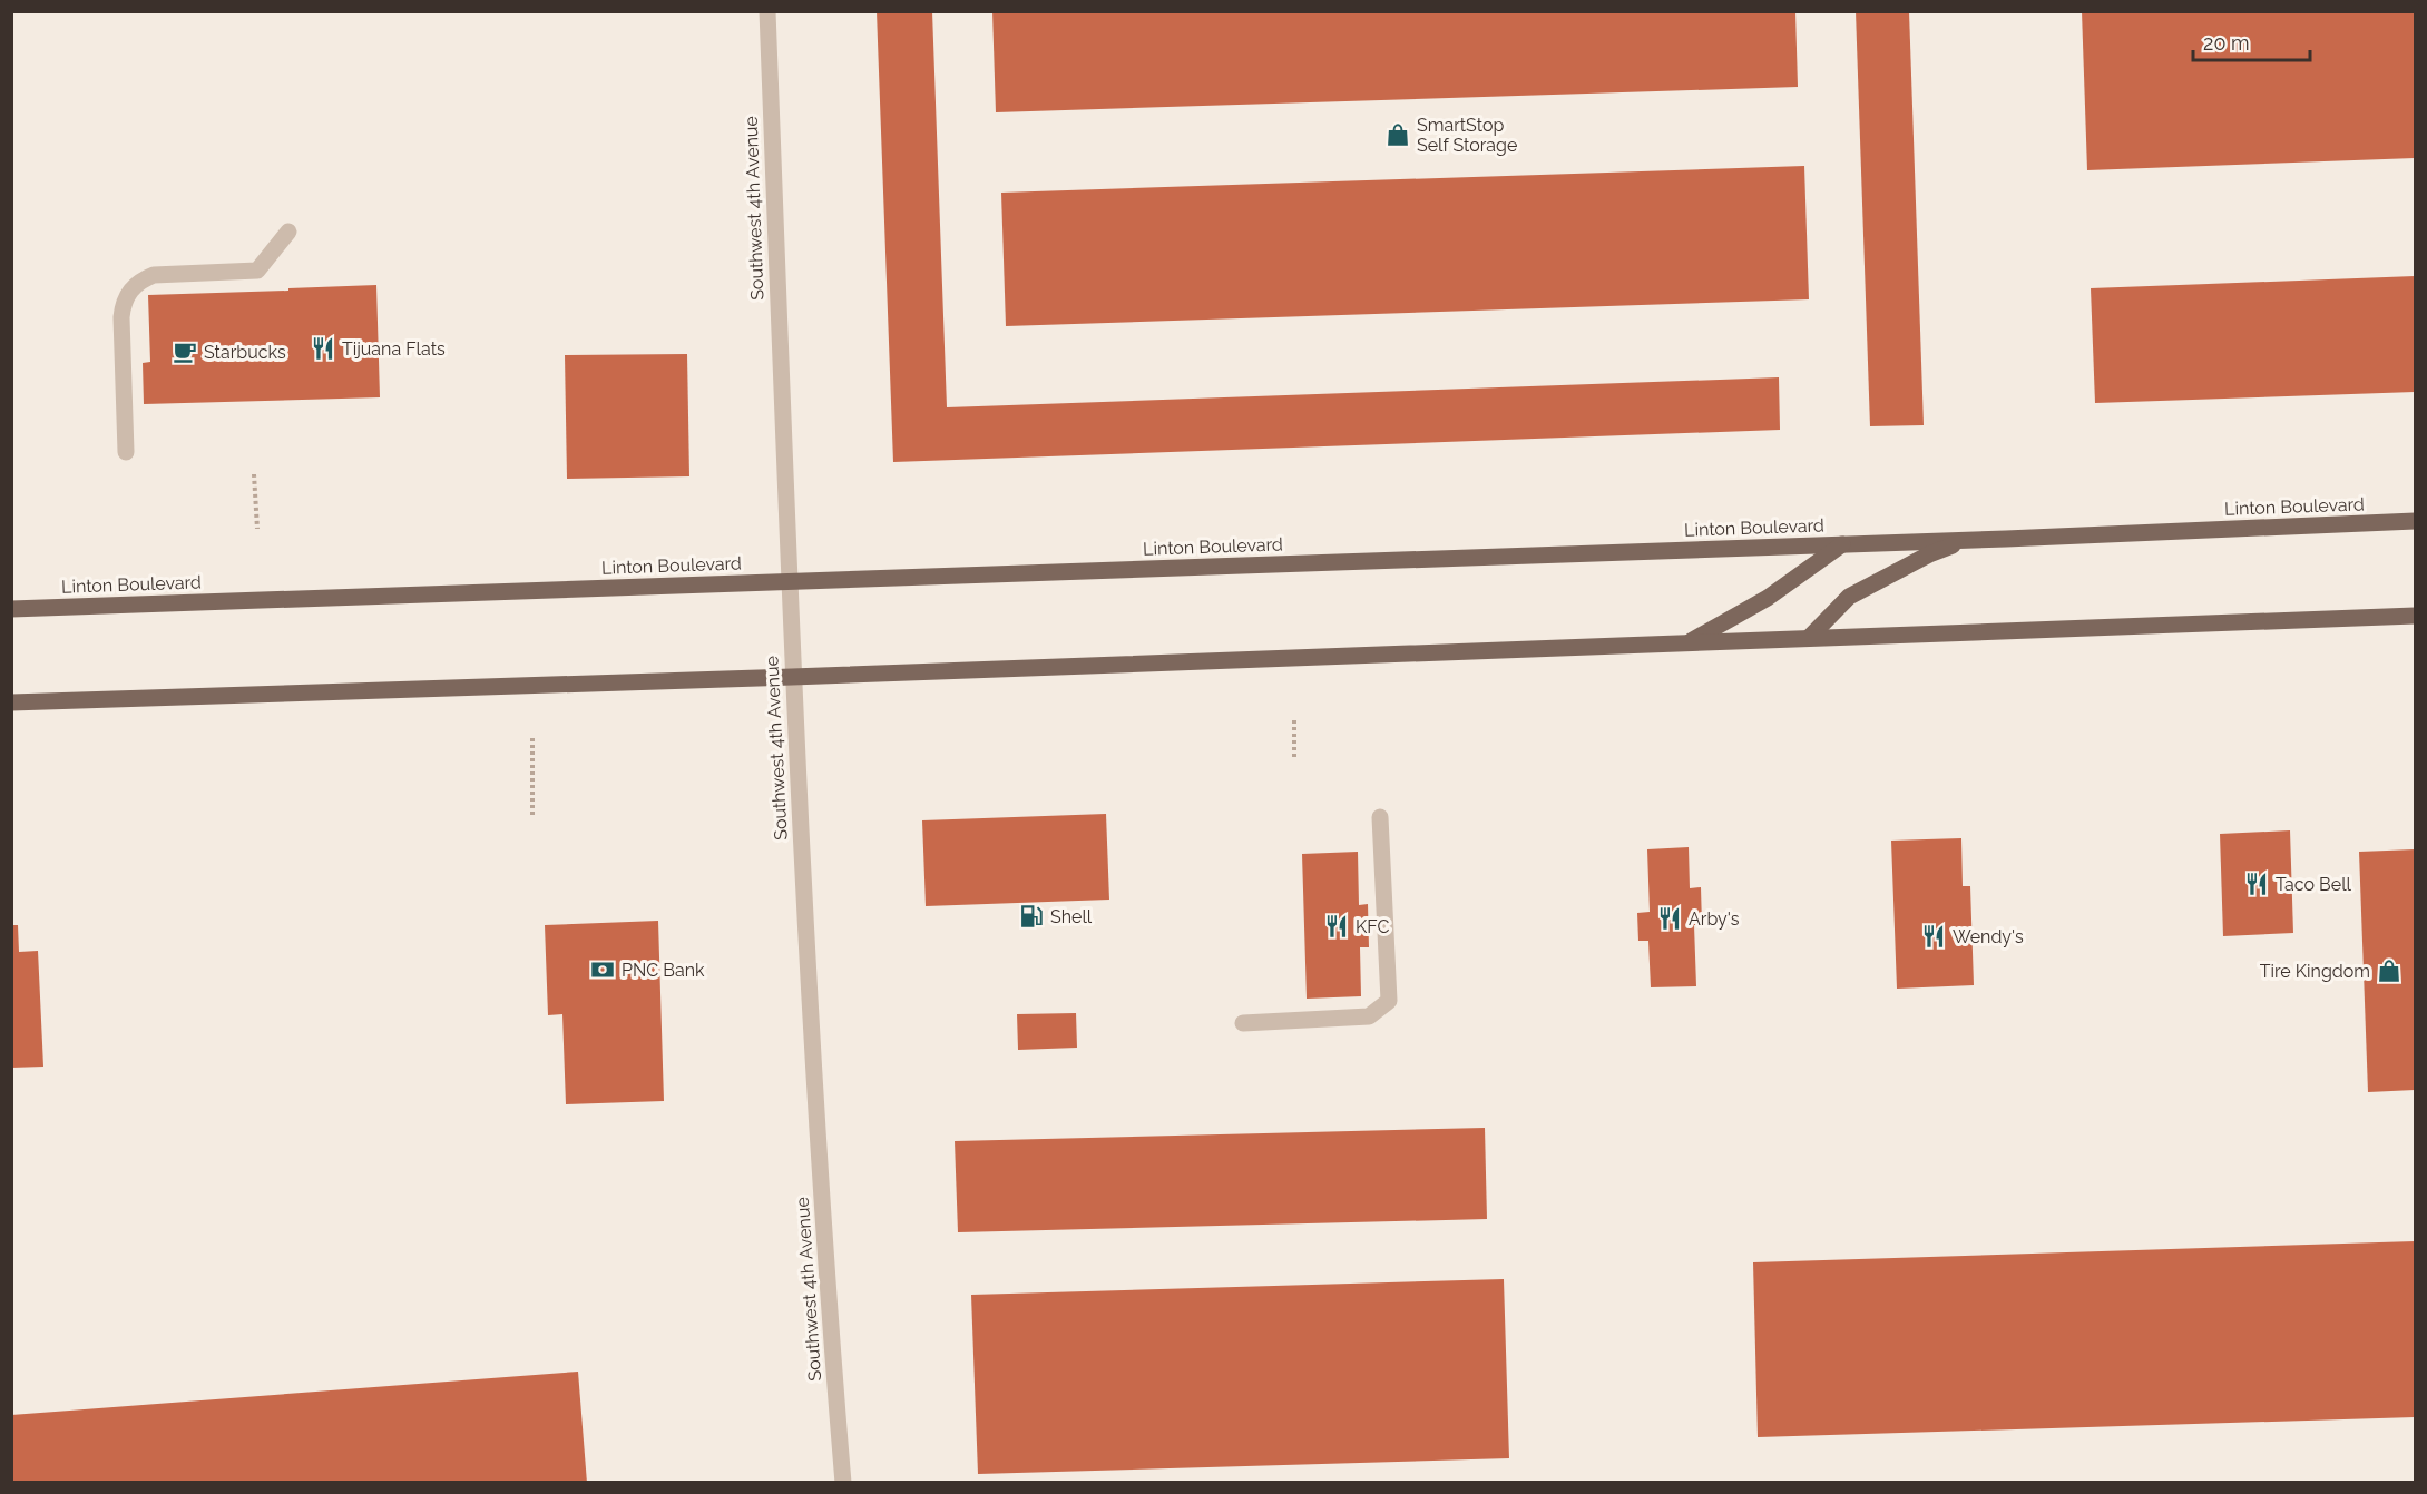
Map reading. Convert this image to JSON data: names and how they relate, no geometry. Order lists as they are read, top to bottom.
{
  "streets": {
    "main road": ["Linton Boulevard"],
    "street": ["Southwest 4th Avenue"]
  },
  "crossings": [
    ["Southwest 4th Avenue", "Linton Boulevard"]
  ],
  "places": {
    "shop": ["SmartStop Self Storage", "Tire Kingdom"],
    "restaurant": [
      "Tijuana Flats",
      "Taco Bell",
      "Arby's",
      "KFC",
      "Wendy's"
    ],
    "cafe": ["Starbucks"],
    "fuel station": ["Shell"],
    "bank": ["PNC Bank"]
  },
  "scale_bar": "20 m"
}
